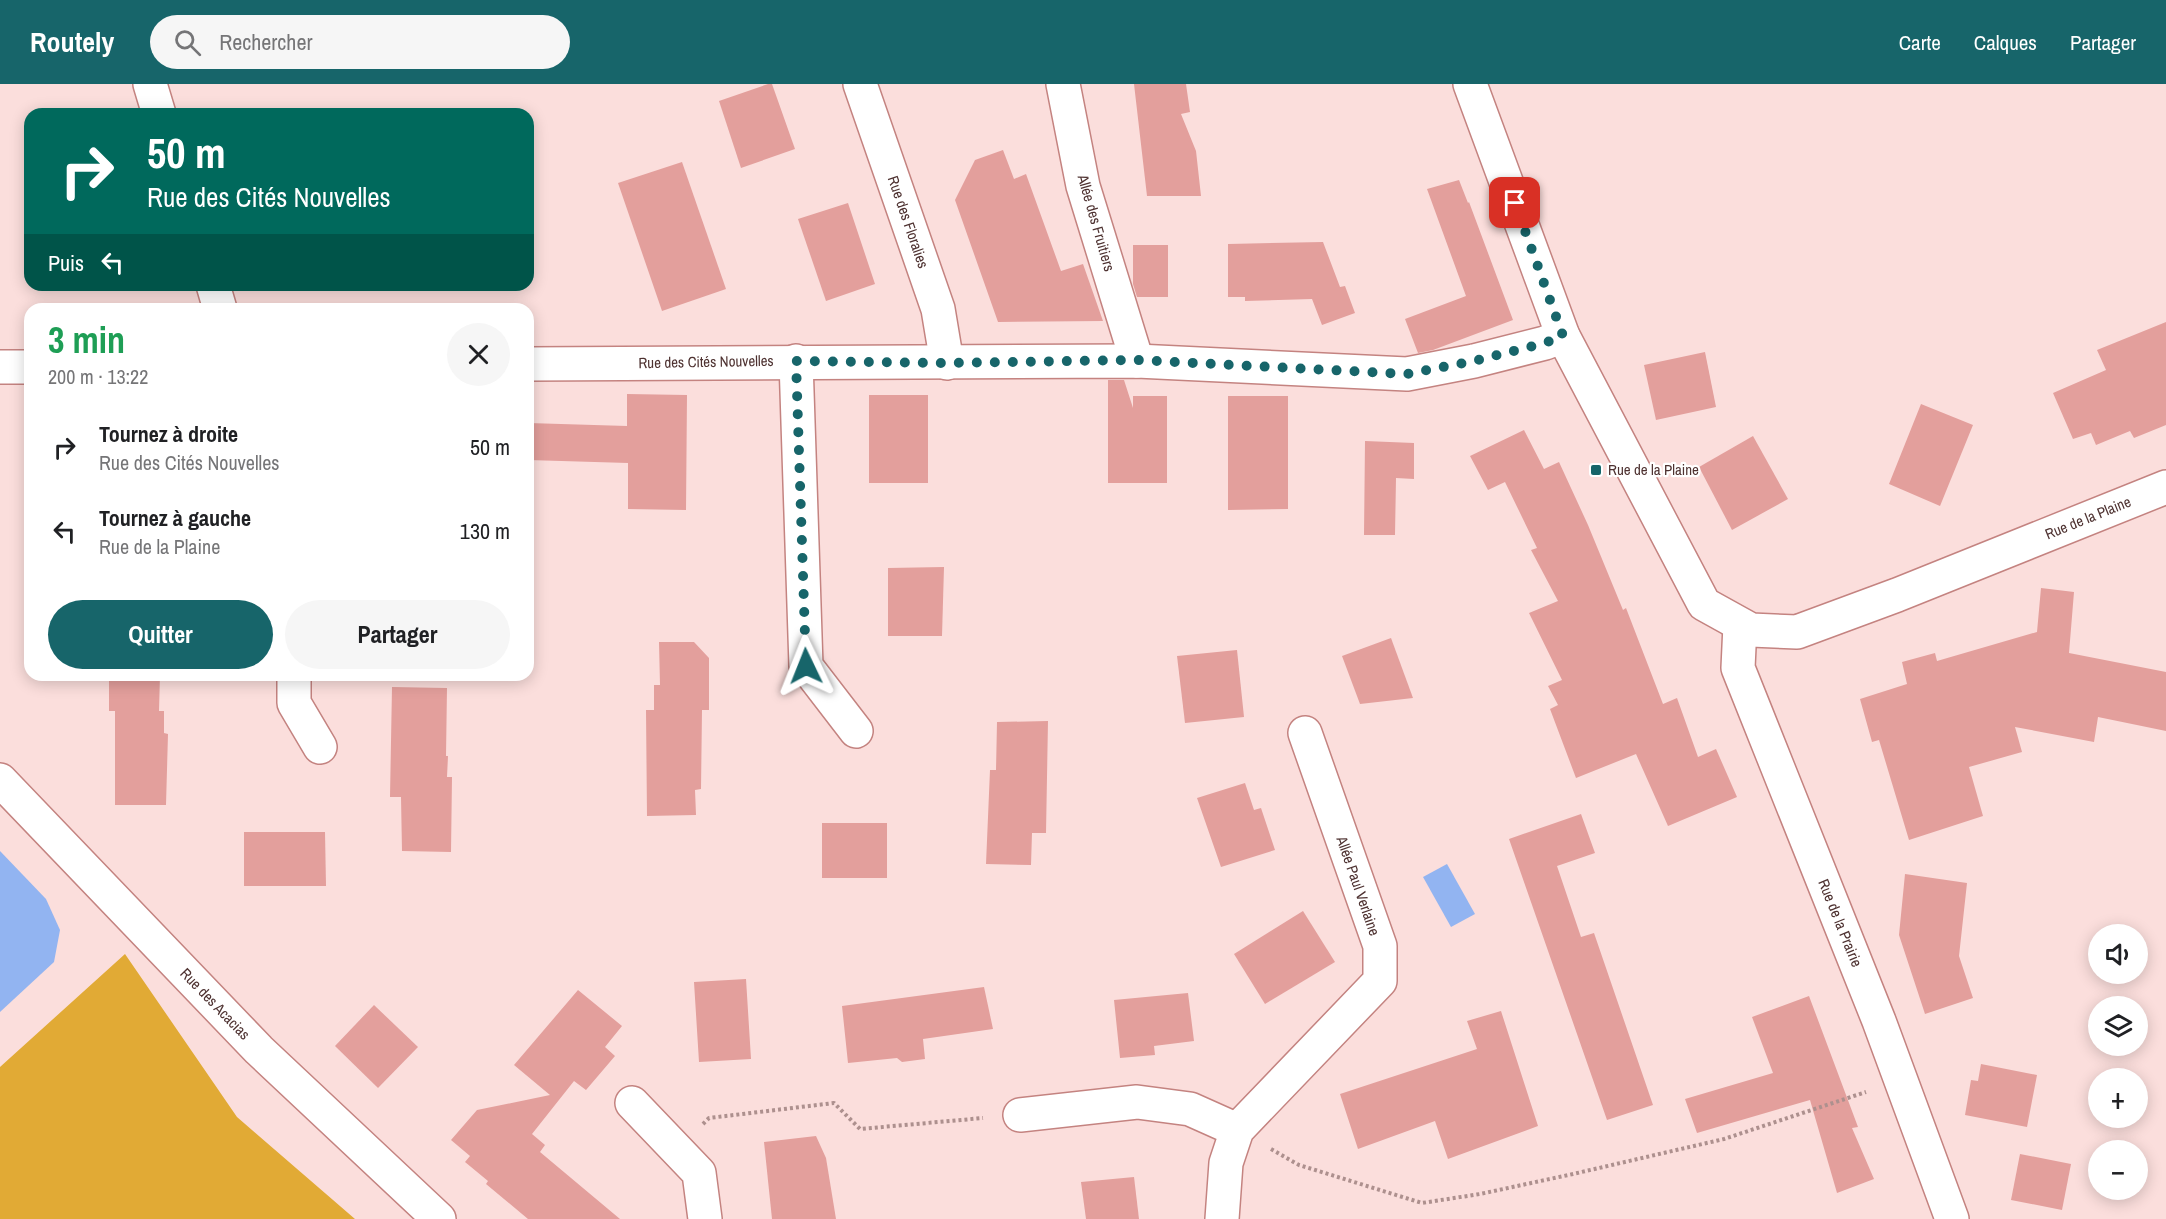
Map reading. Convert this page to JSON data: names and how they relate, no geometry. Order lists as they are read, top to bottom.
{
  "streets": {
    "street": [
      "Rue des Floralies",
      "Allée des Fruitiers",
      "Rue des Cités Nouvelles",
      "Rue de la Plaine",
      "Allée Paul Verlaine",
      "Rue de la Prairie",
      "Rue des Acacias"
    ]
  },
  "crossings": [
    ["Rue des Floralies", "Rue des Cités Nouvelles"],
    ["Allée des Fruitiers", "Rue des Cités Nouvelles"],
    ["Rue des Cités Nouvelles", "Rue de la Plaine"],
    ["Rue de la Plaine", "Rue de la Prairie"]
  ],
  "places": {
    "transit": ["Rue de la Plaine"]
  },
  "page": {
    "header": "Routely",
    "search": "Rechercher",
    "nav": ["Carte", "Calques", "Partager"],
    "turn": ["50 m", "Rue des Cités Nouvelles"],
    "then": "Puis",
    "heading": ["3 min", "200 m · 13:22"],
    "list": [
      {
        "name": "Tournez à droite",
        "note": "Rue des Cités Nouvelles",
        "value": "50 m"
      },
      {
        "name": "Tournez à gauche",
        "note": "Rue de la Plaine",
        "value": "130 m"
      }
    ],
    "buttons": ["Quitter", "Partager"],
    "map_buttons": ["+", "−"]
  }
}
